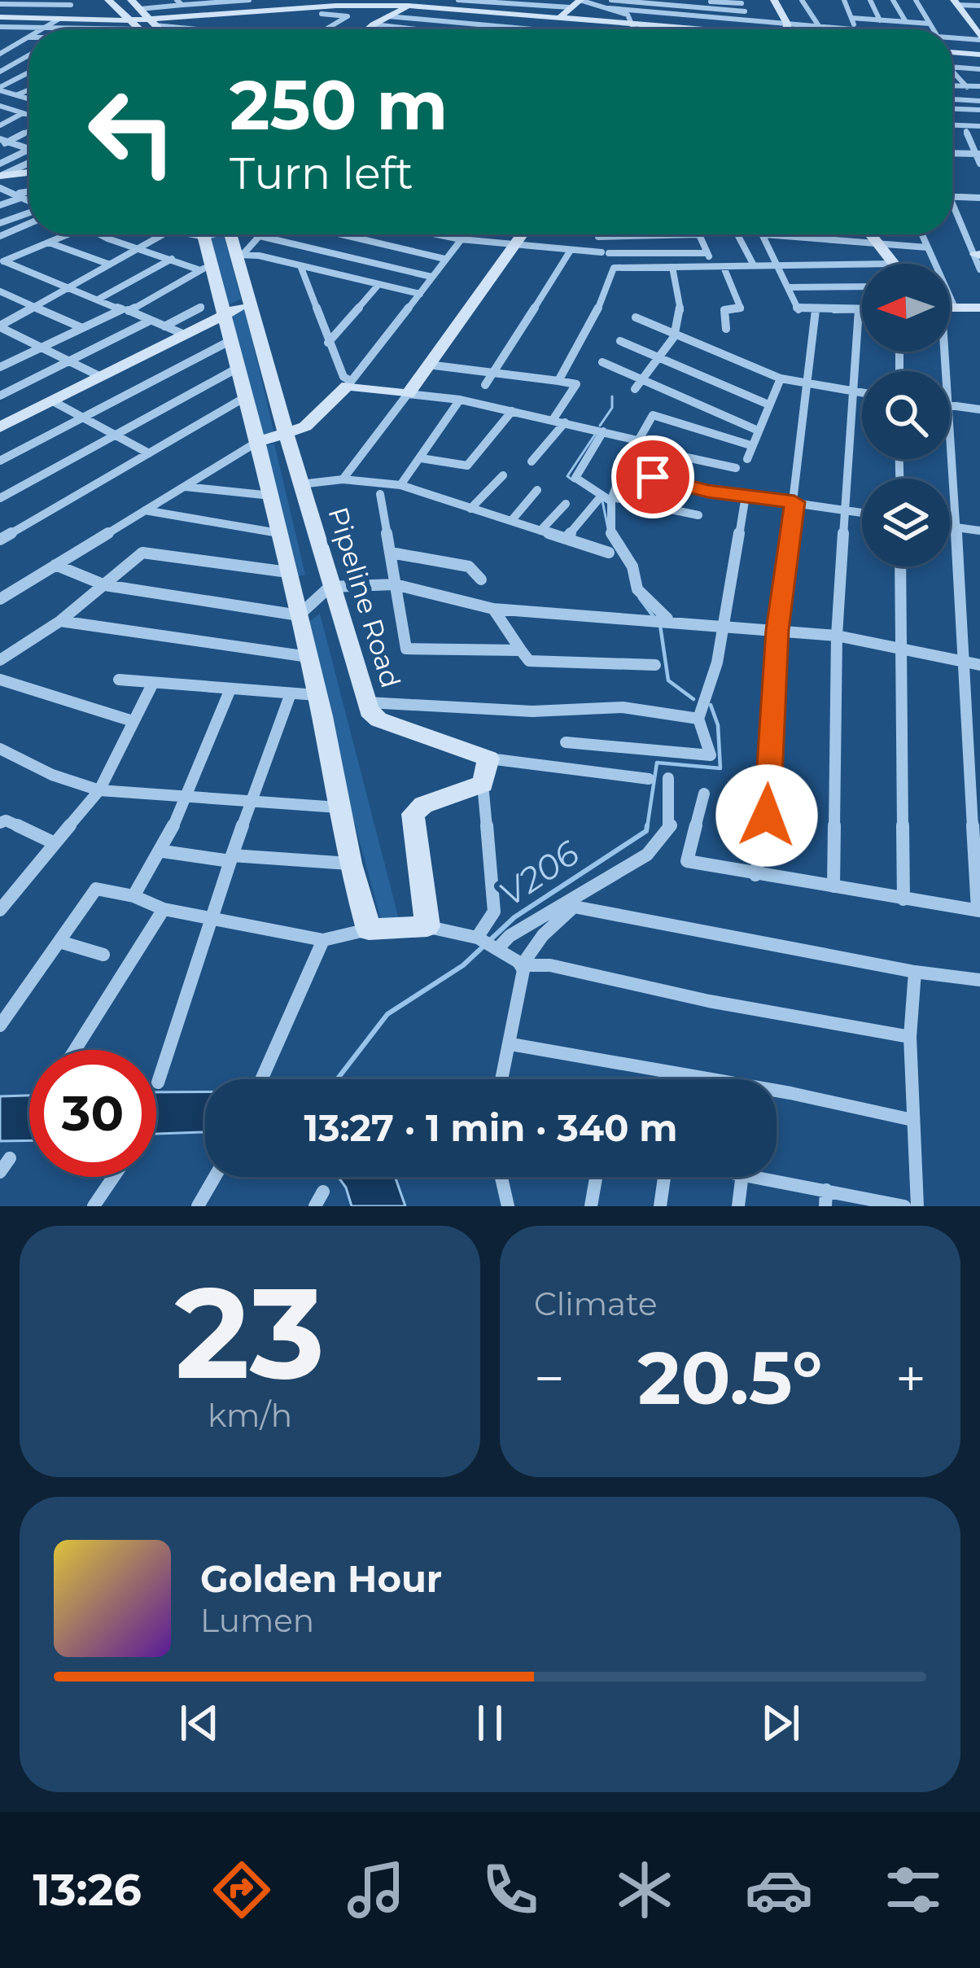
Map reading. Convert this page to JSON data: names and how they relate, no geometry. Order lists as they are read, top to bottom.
{
  "streets": {
    "main road": ["Pipeline Road"]
  },
  "water": ["V206"],
  "north": "left",
  "page": {
    "turn": ["250 m", "Turn left"],
    "limit": "30",
    "trip": "13:27 · 1 min · 340 m",
    "tile": [
      ["23", "km/h"],
      "Climate"
    ],
    "heat": ["−", "20.5°", "+"],
    "song": ["Golden Hour", "Lumen"],
    "tabs": "13:26"
  }
}
